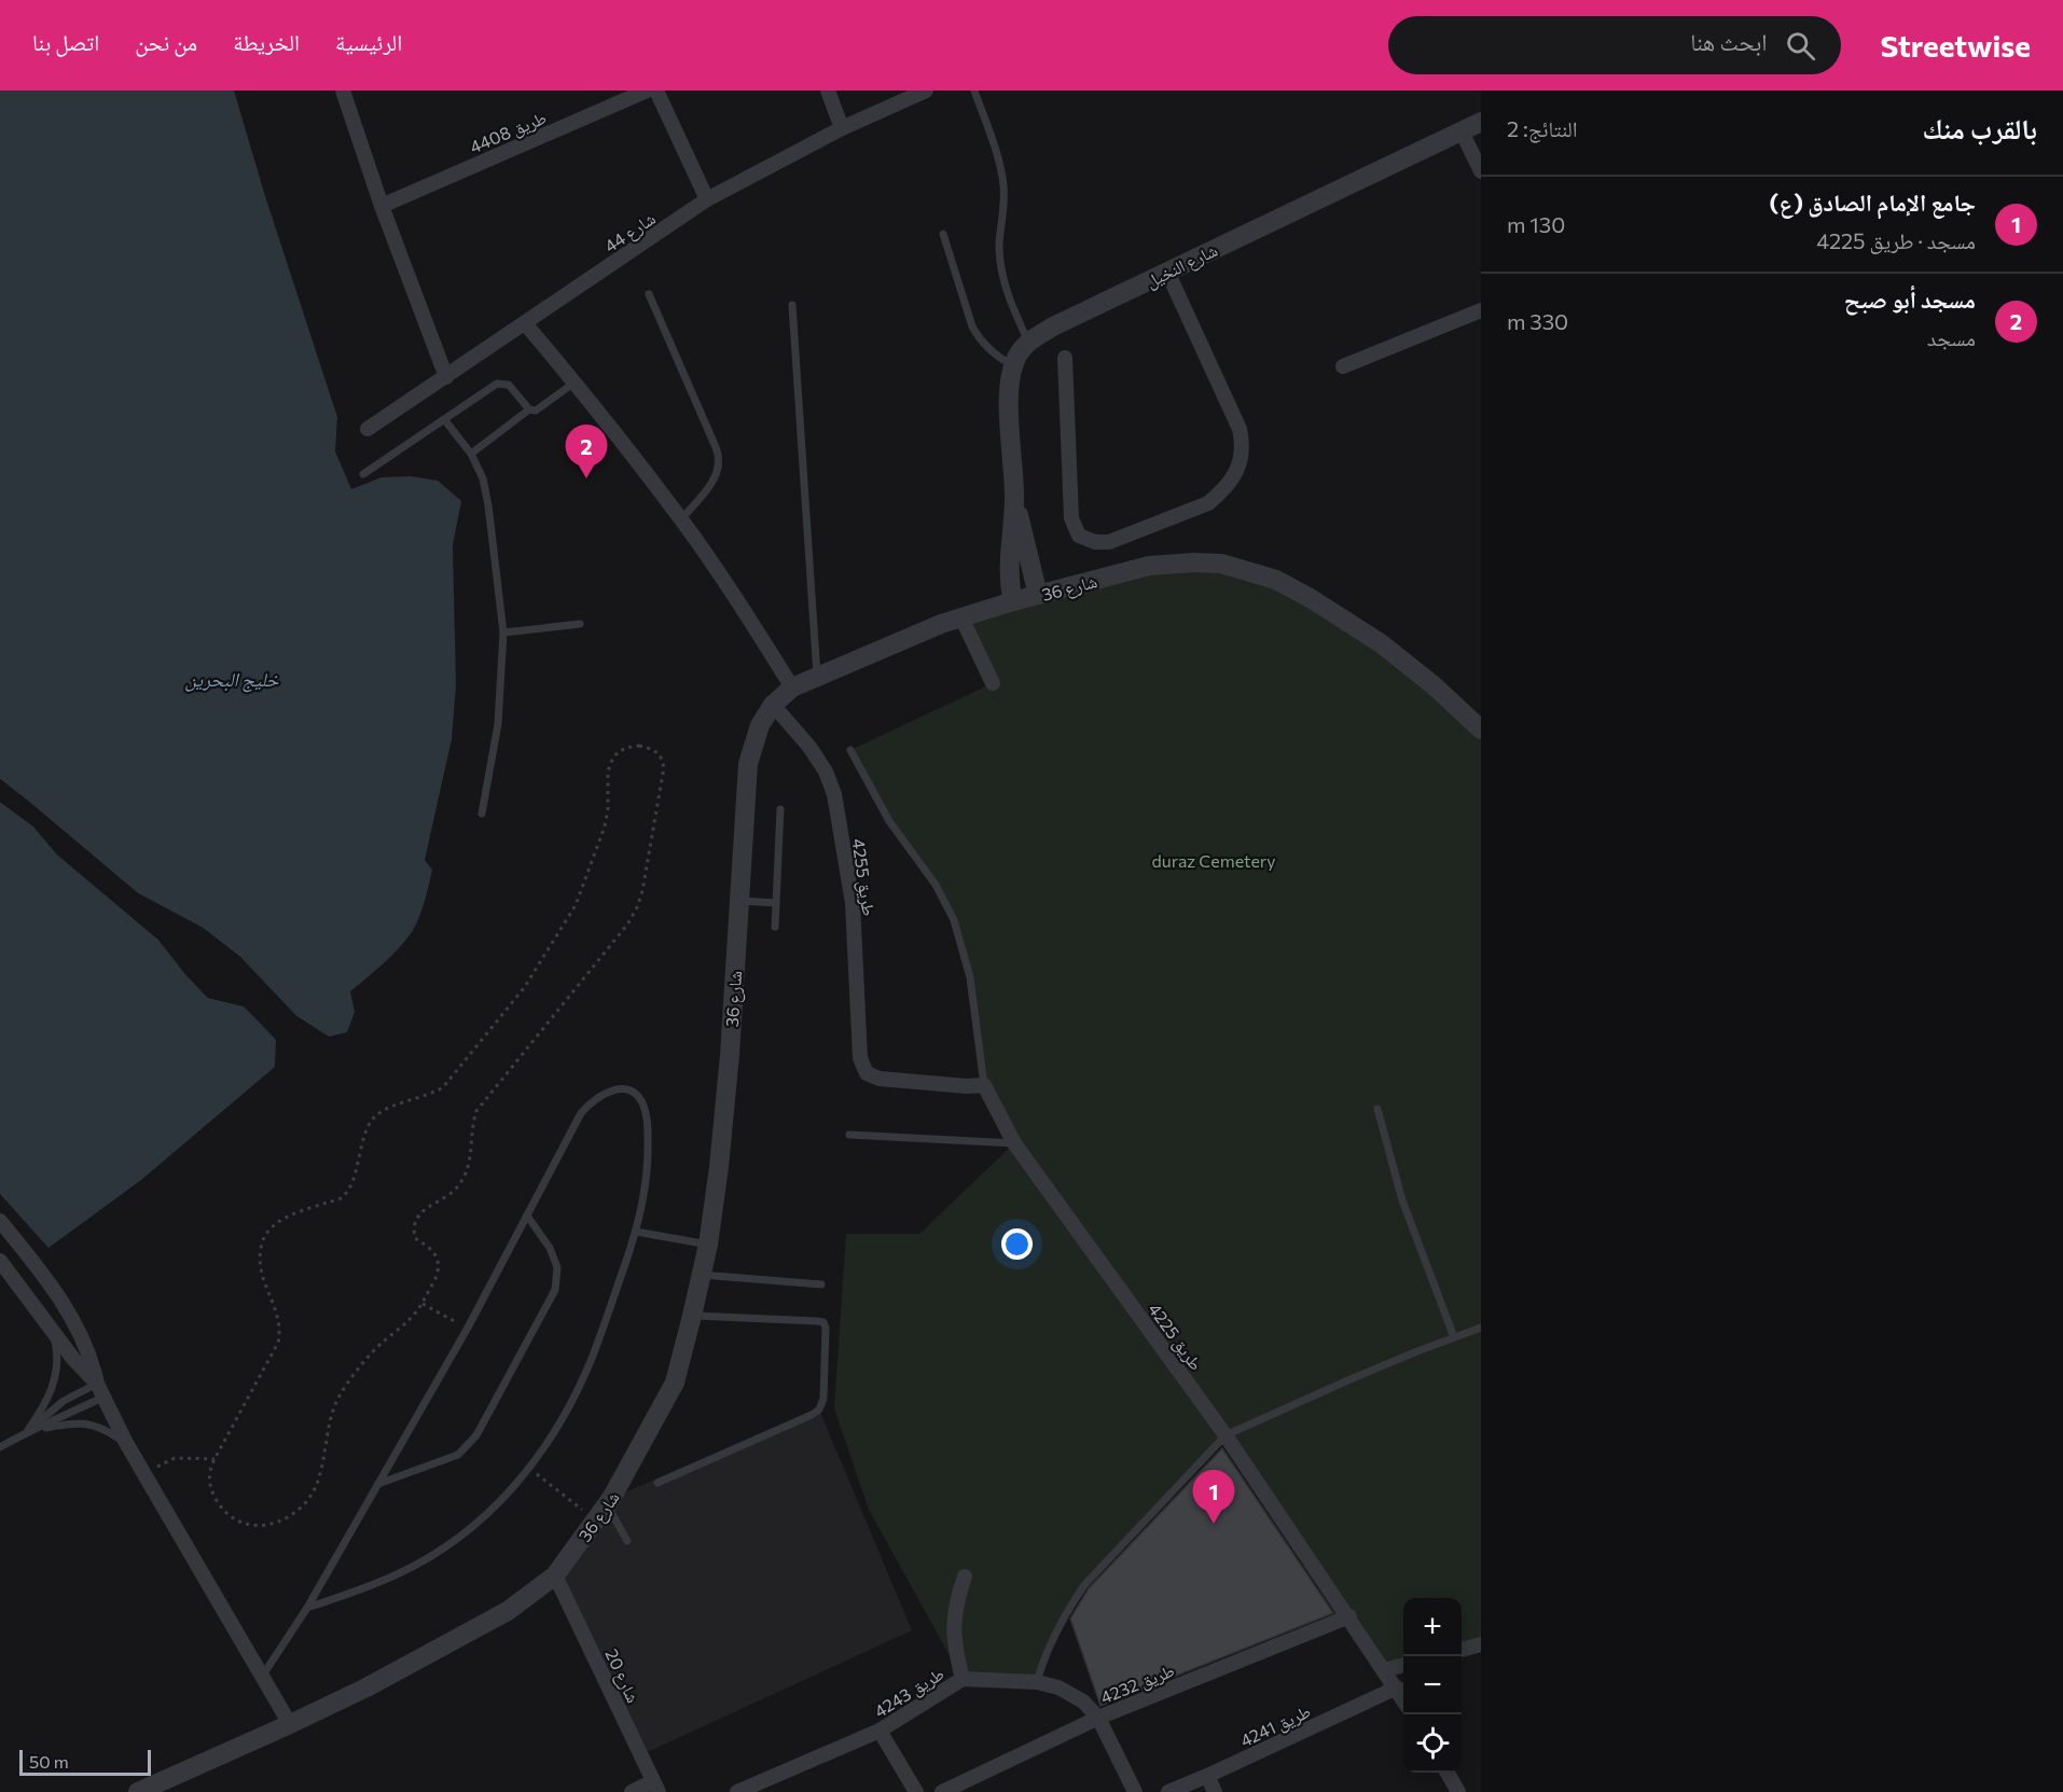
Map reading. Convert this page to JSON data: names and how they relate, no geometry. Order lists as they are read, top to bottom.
{
  "streets": {
    "street": [
      "طريق 4408",
      "شارع 44",
      "شارع النخيل",
      "شارع 36",
      "طريق 4255",
      "طريق 4225",
      "شارع 20",
      "طريق 4232",
      "طريق 4243",
      "طريق 4241"
    ]
  },
  "crossings": [
    ["شارع النخيل", "شارع 36"],
    ["شارع 36", "طريق 4255"],
    ["شارع 36", "شارع 20"],
    ["طريق 4255", "طريق 4225"],
    ["طريق 4225", "طريق 4232"],
    ["طريق 4225", "طريق 4241"],
    ["طريق 4232", "طريق 4243"]
  ],
  "water": ["خليج البحرين"],
  "parks": ["duraz Cemetery"],
  "scale_bar": "50 m",
  "page": {
    "header": "Streetwise",
    "search": "ابحث هنا",
    "nav": [
      "الرئيسية",
      "الخريطة",
      "من نحن",
      "اتصل بنا"
    ],
    "heading": ["بالقرب منك", "النتائج: 2"],
    "list": [
      {
        "mark": "1",
        "name": "جامع الإمام الصادق (ع)",
        "note": "مسجد · طريق 4225",
        "value": "130 m"
      },
      {
        "mark": "2",
        "name": "مسجد أبو صبح",
        "note": "مسجد",
        "value": "330 m"
      }
    ],
    "pins": ["2", "1"],
    "map_buttons": ["+", "−"],
    "scale": "50 m"
  }
}
